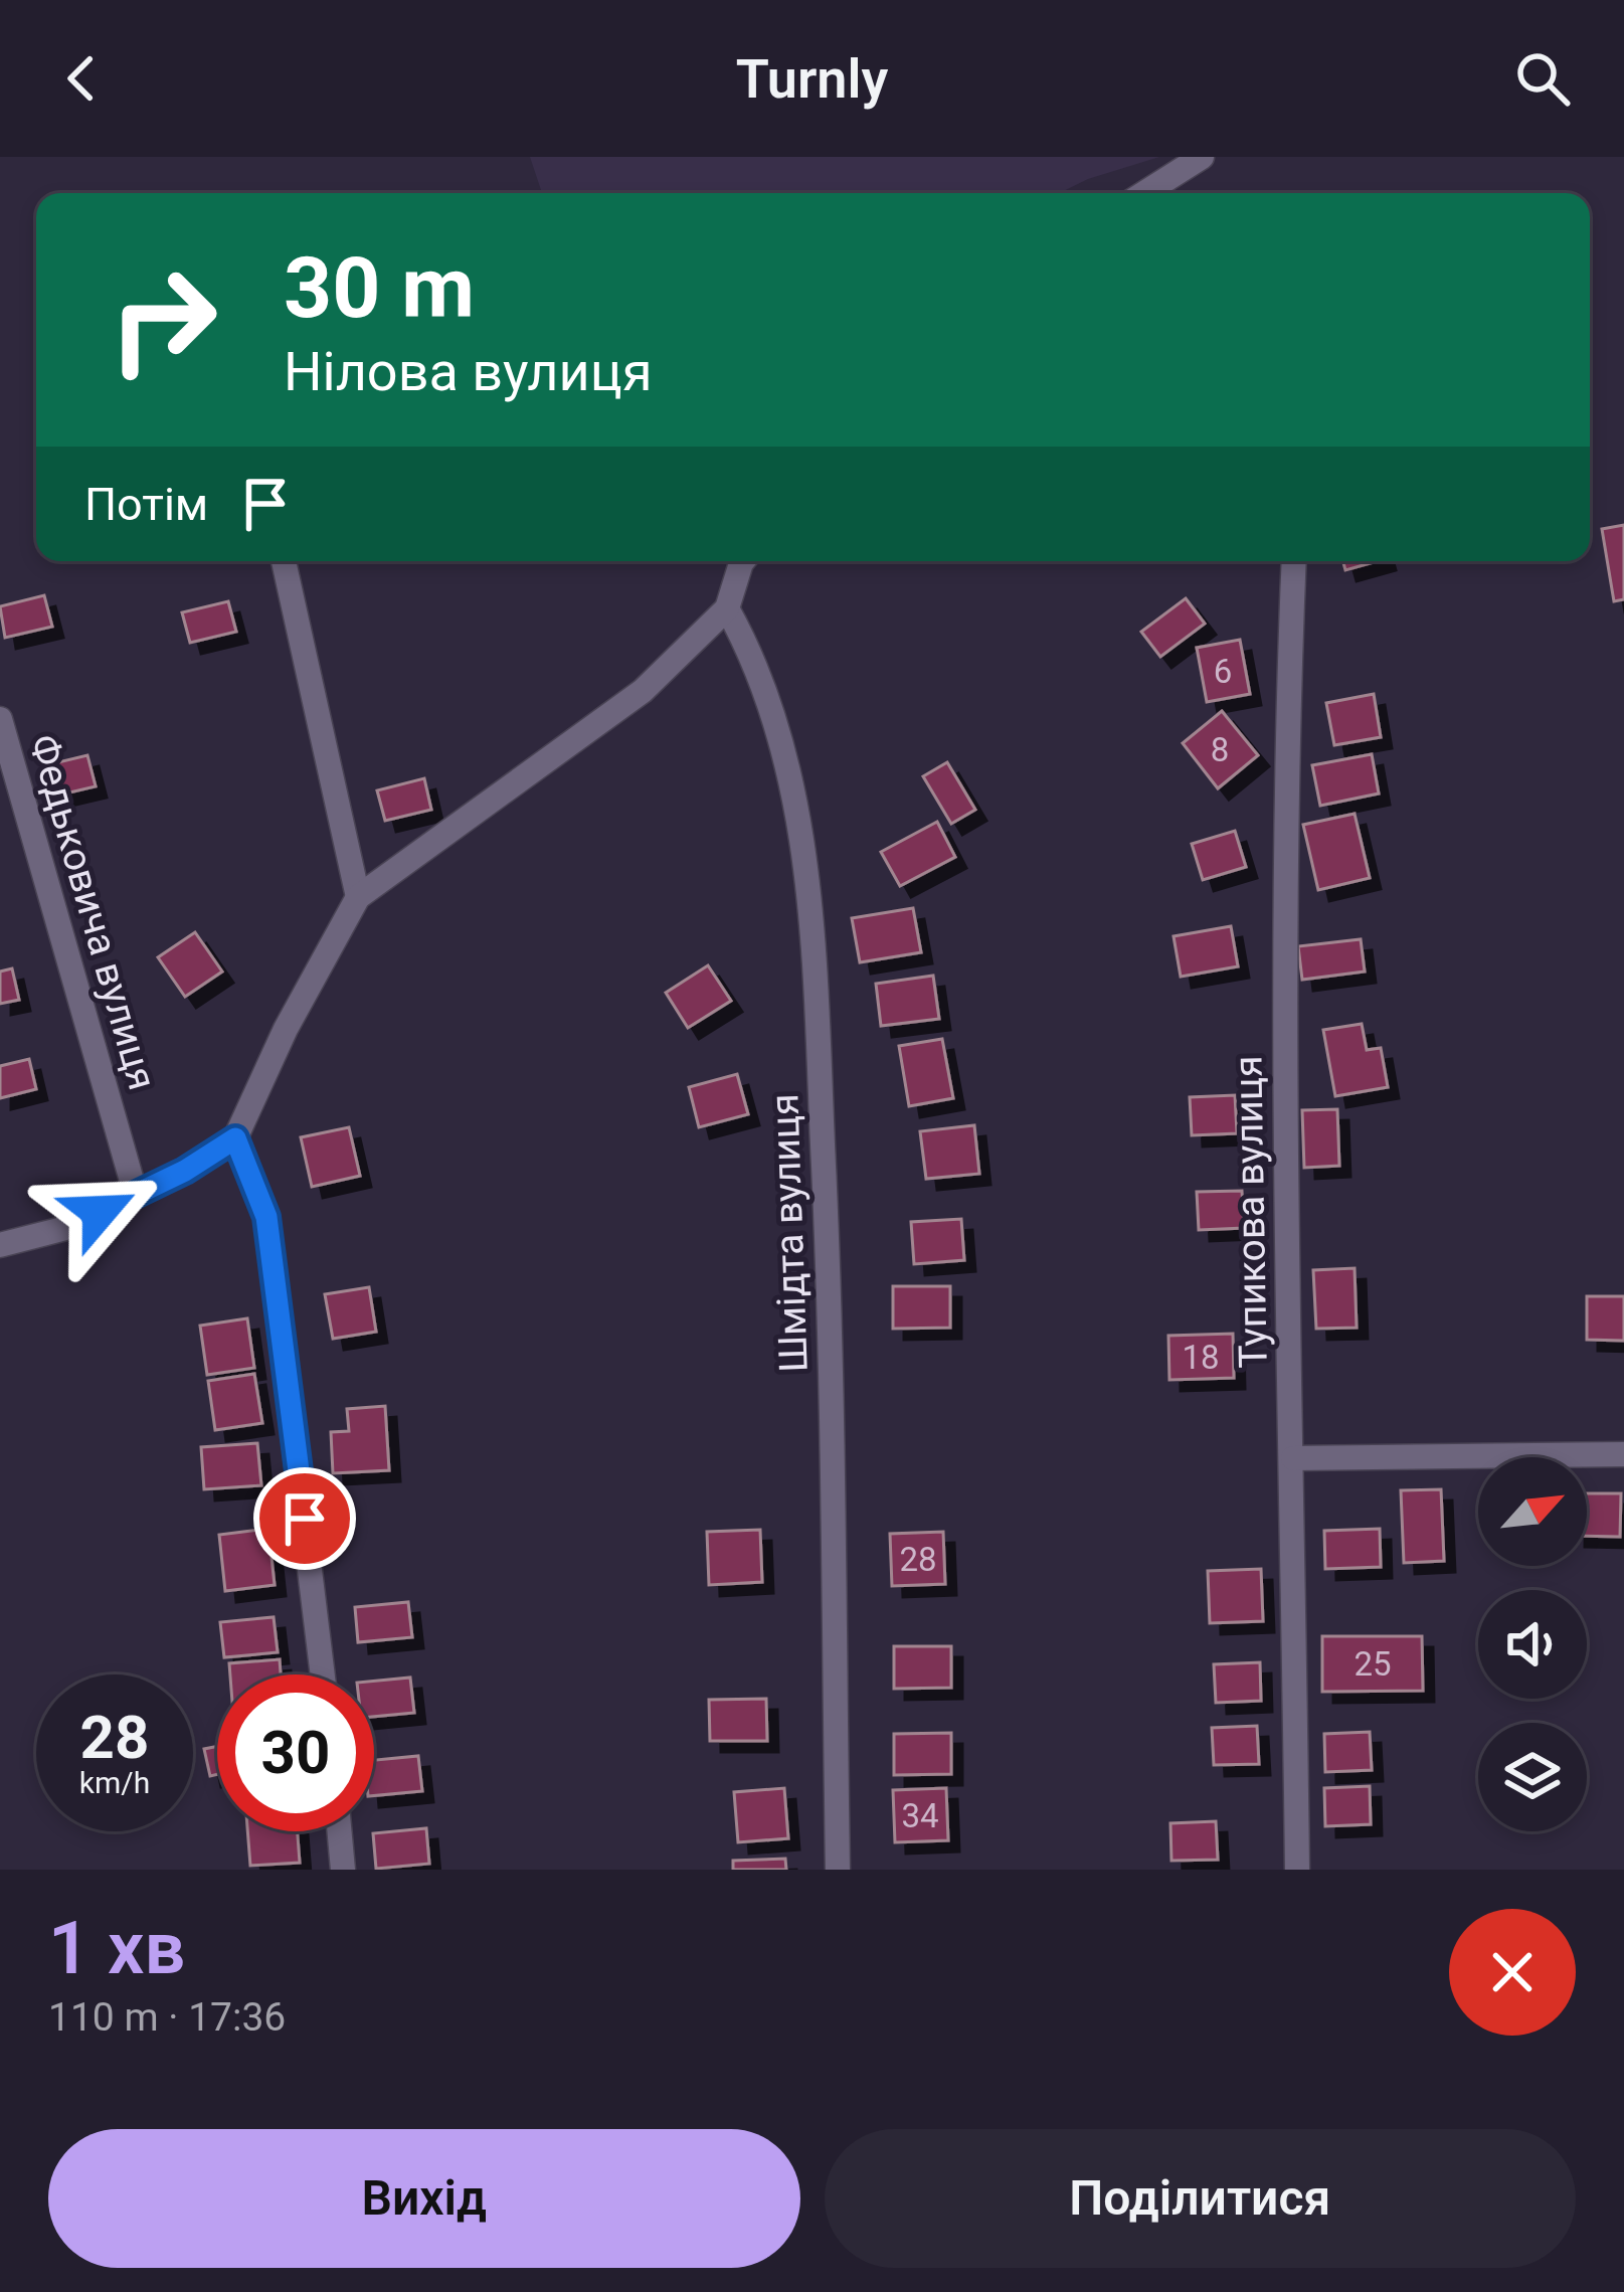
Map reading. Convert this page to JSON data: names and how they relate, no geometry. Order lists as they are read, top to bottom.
{
  "streets": {
    "street": ["Федьковича вулиця", "Тупикова вулиця", "Шмідта вулиця"]
  },
  "house_numbers": [
    "6",
    "8",
    "18",
    "28",
    "25",
    "34"
  ],
  "north": "top right",
  "page": {
    "header": "Turnly",
    "turn": ["30 m", "Нілова вулиця"],
    "then": "Потім",
    "speed": "28 km/h",
    "limit": "30",
    "heading": ["1 хв", "110 m · 17:36"],
    "buttons": ["Вихід", "Поділитися"]
  }
}
